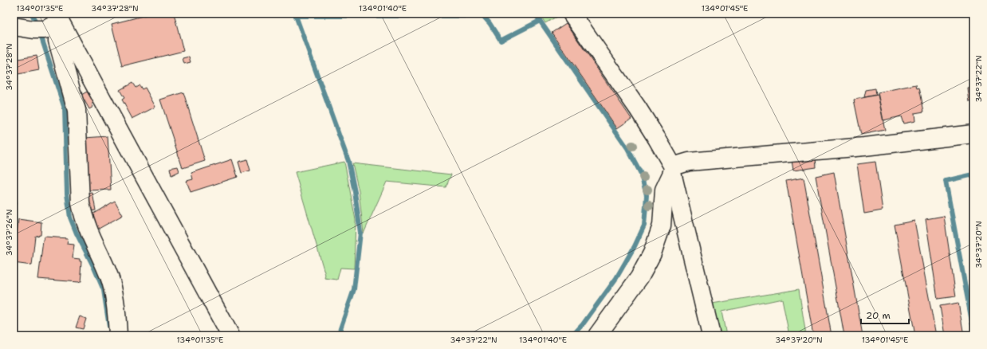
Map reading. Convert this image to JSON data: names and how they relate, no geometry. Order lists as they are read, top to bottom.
{
  "scale_bar": "20 m",
  "coordinates": [
    "134°01'35\"E",
    "34°37'28\"N",
    "134°01'40\"E",
    "134°01'45\"E",
    "34°37'22\"N",
    "34°37'26\"N",
    "34°37'20\"N"
  ]
}
